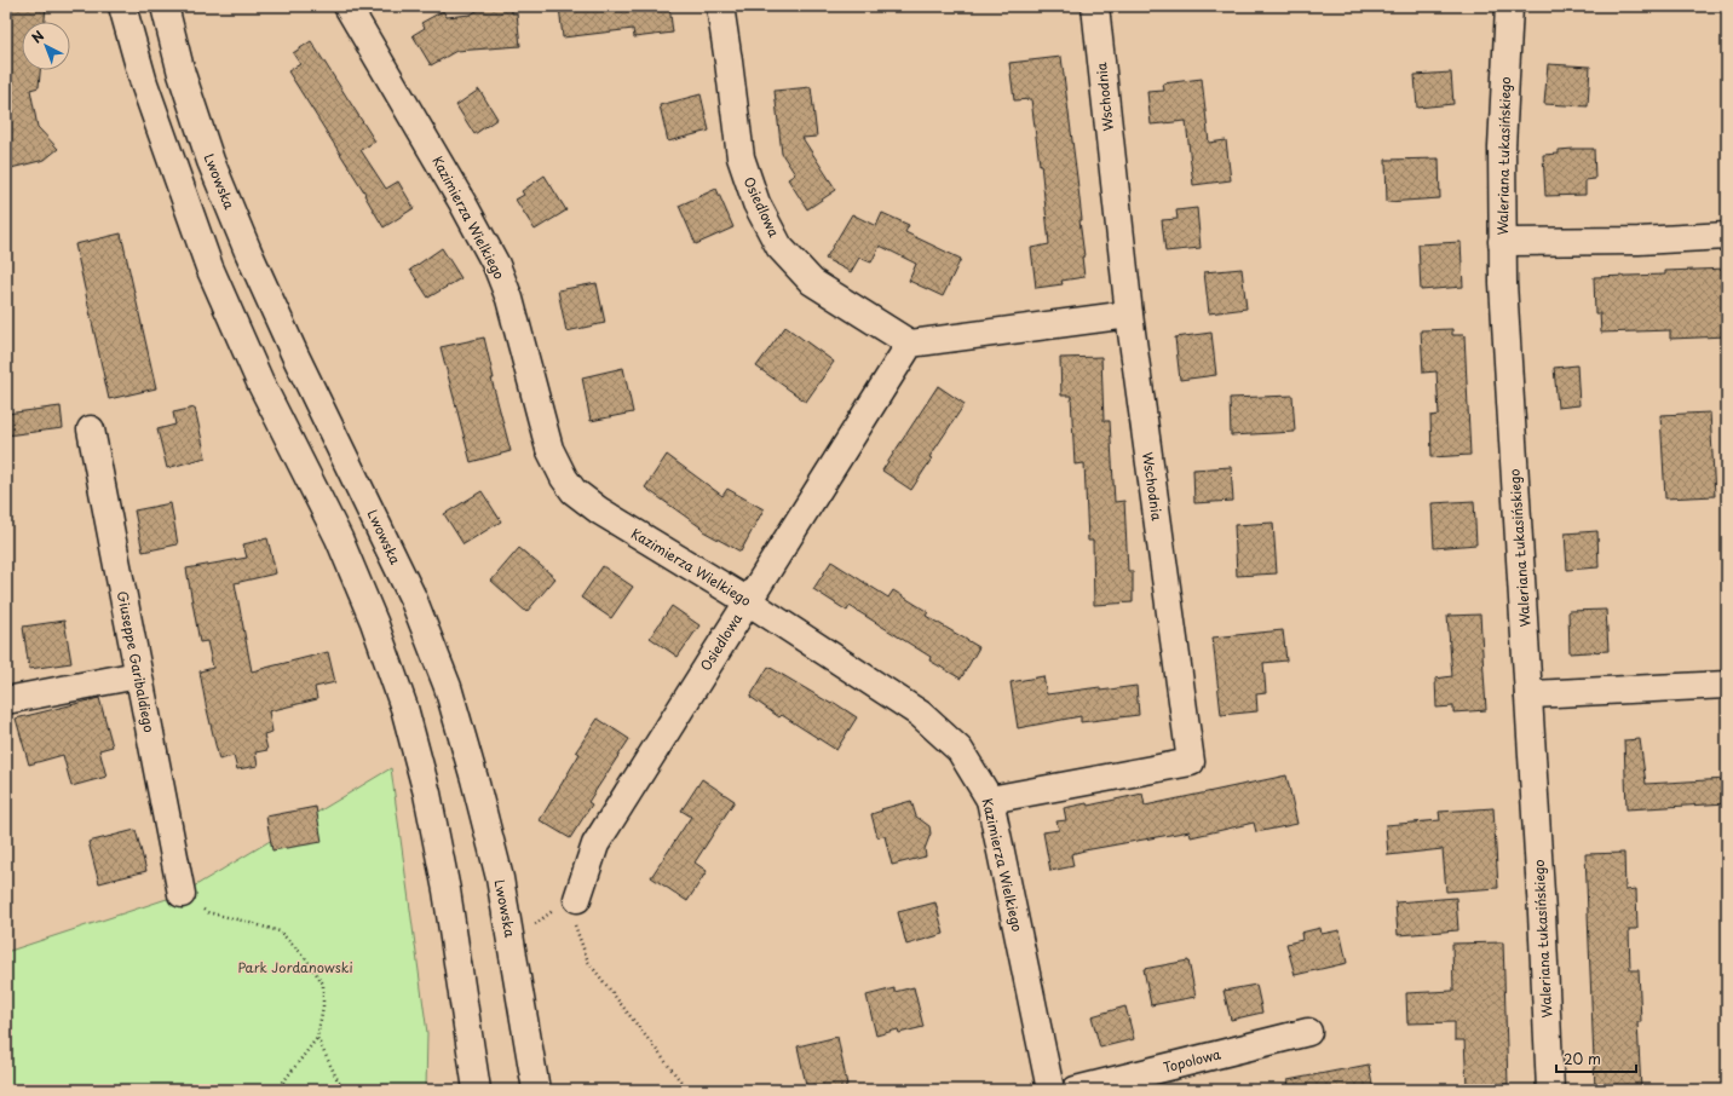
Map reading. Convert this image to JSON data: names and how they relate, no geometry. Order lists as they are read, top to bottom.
{
  "streets": {
    "street": [
      "Wschodnia",
      "Waleriana Łukasińskiego",
      "Lwowska",
      "Osiedlowa",
      "Kazimierza Wielkiego",
      "Giuseppe Garibaldiego",
      "Topolowa"
    ]
  },
  "crossings": [
    ["Wschodnia", "Kazimierza Wielkiego"],
    ["Osiedlowa", "Kazimierza Wielkiego"]
  ],
  "parks": ["Park Jordanowski"],
  "scale_bar": "20 m",
  "north": "top left"
}
